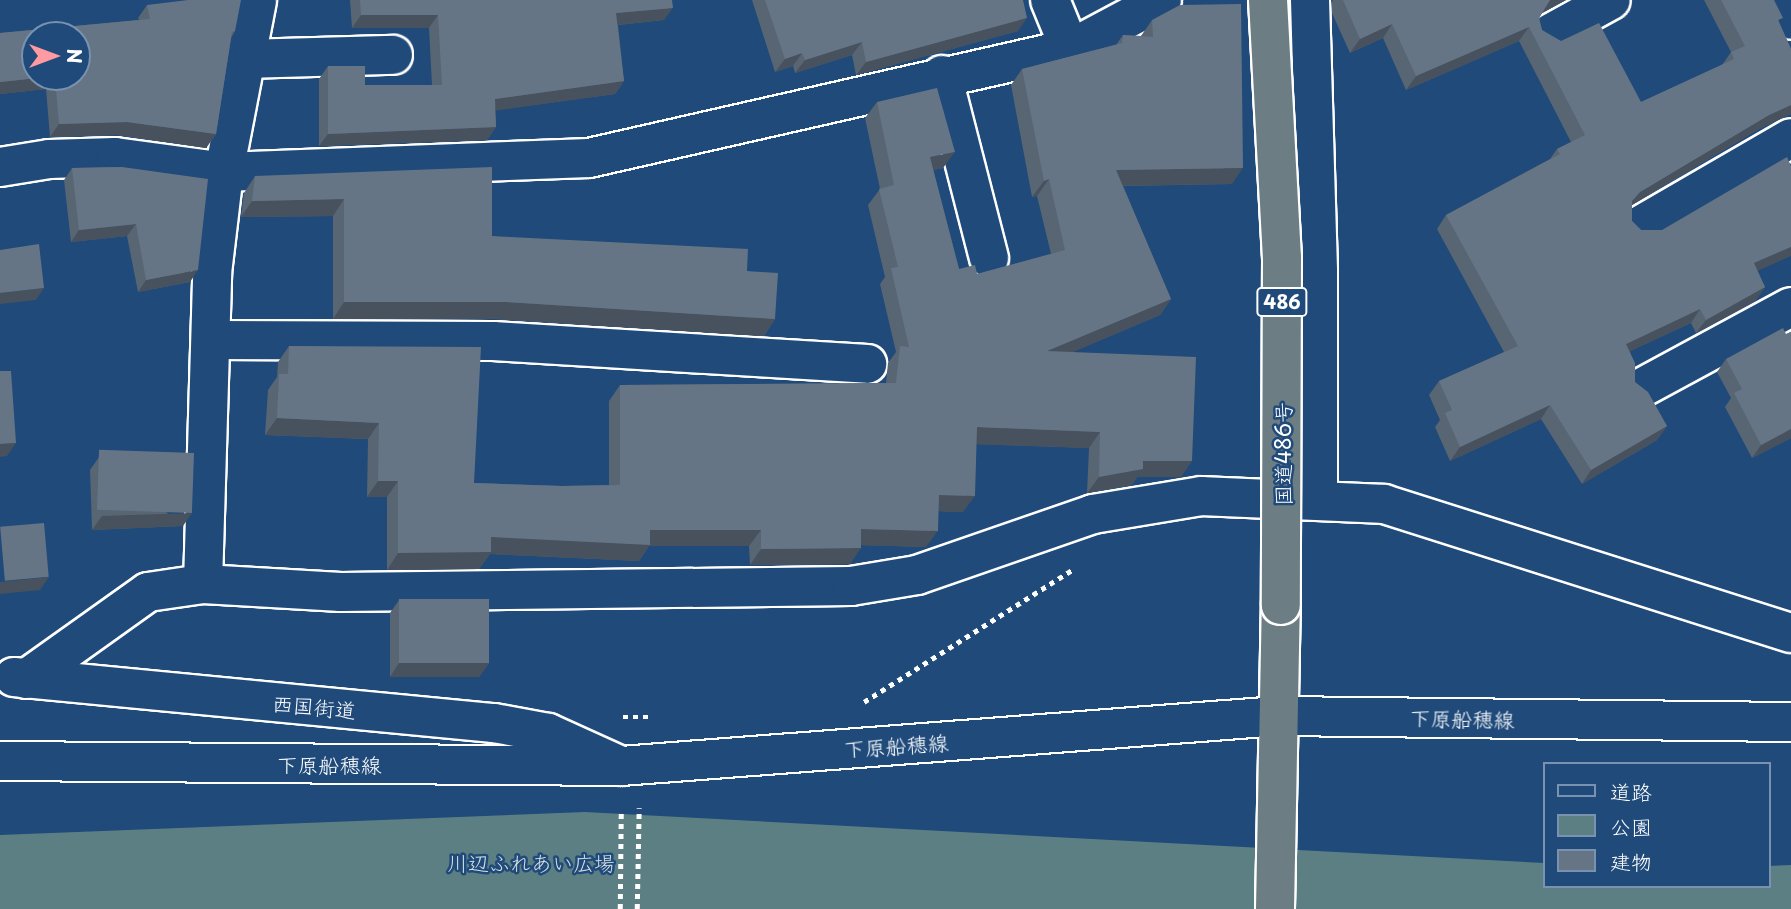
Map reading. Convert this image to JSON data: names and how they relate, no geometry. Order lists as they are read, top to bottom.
{
  "streets": {
    "highway": ["486", "国道486号"],
    "street": ["西国街道", "下原船穂線"]
  },
  "crossings": [
    ["国道486号", "下原船穂線"],
    ["西国街道", "下原船穂線"]
  ],
  "parks": ["川辺ふれあい広場"],
  "legend": ["道路", "公園", "建物"],
  "north": "right"
}
